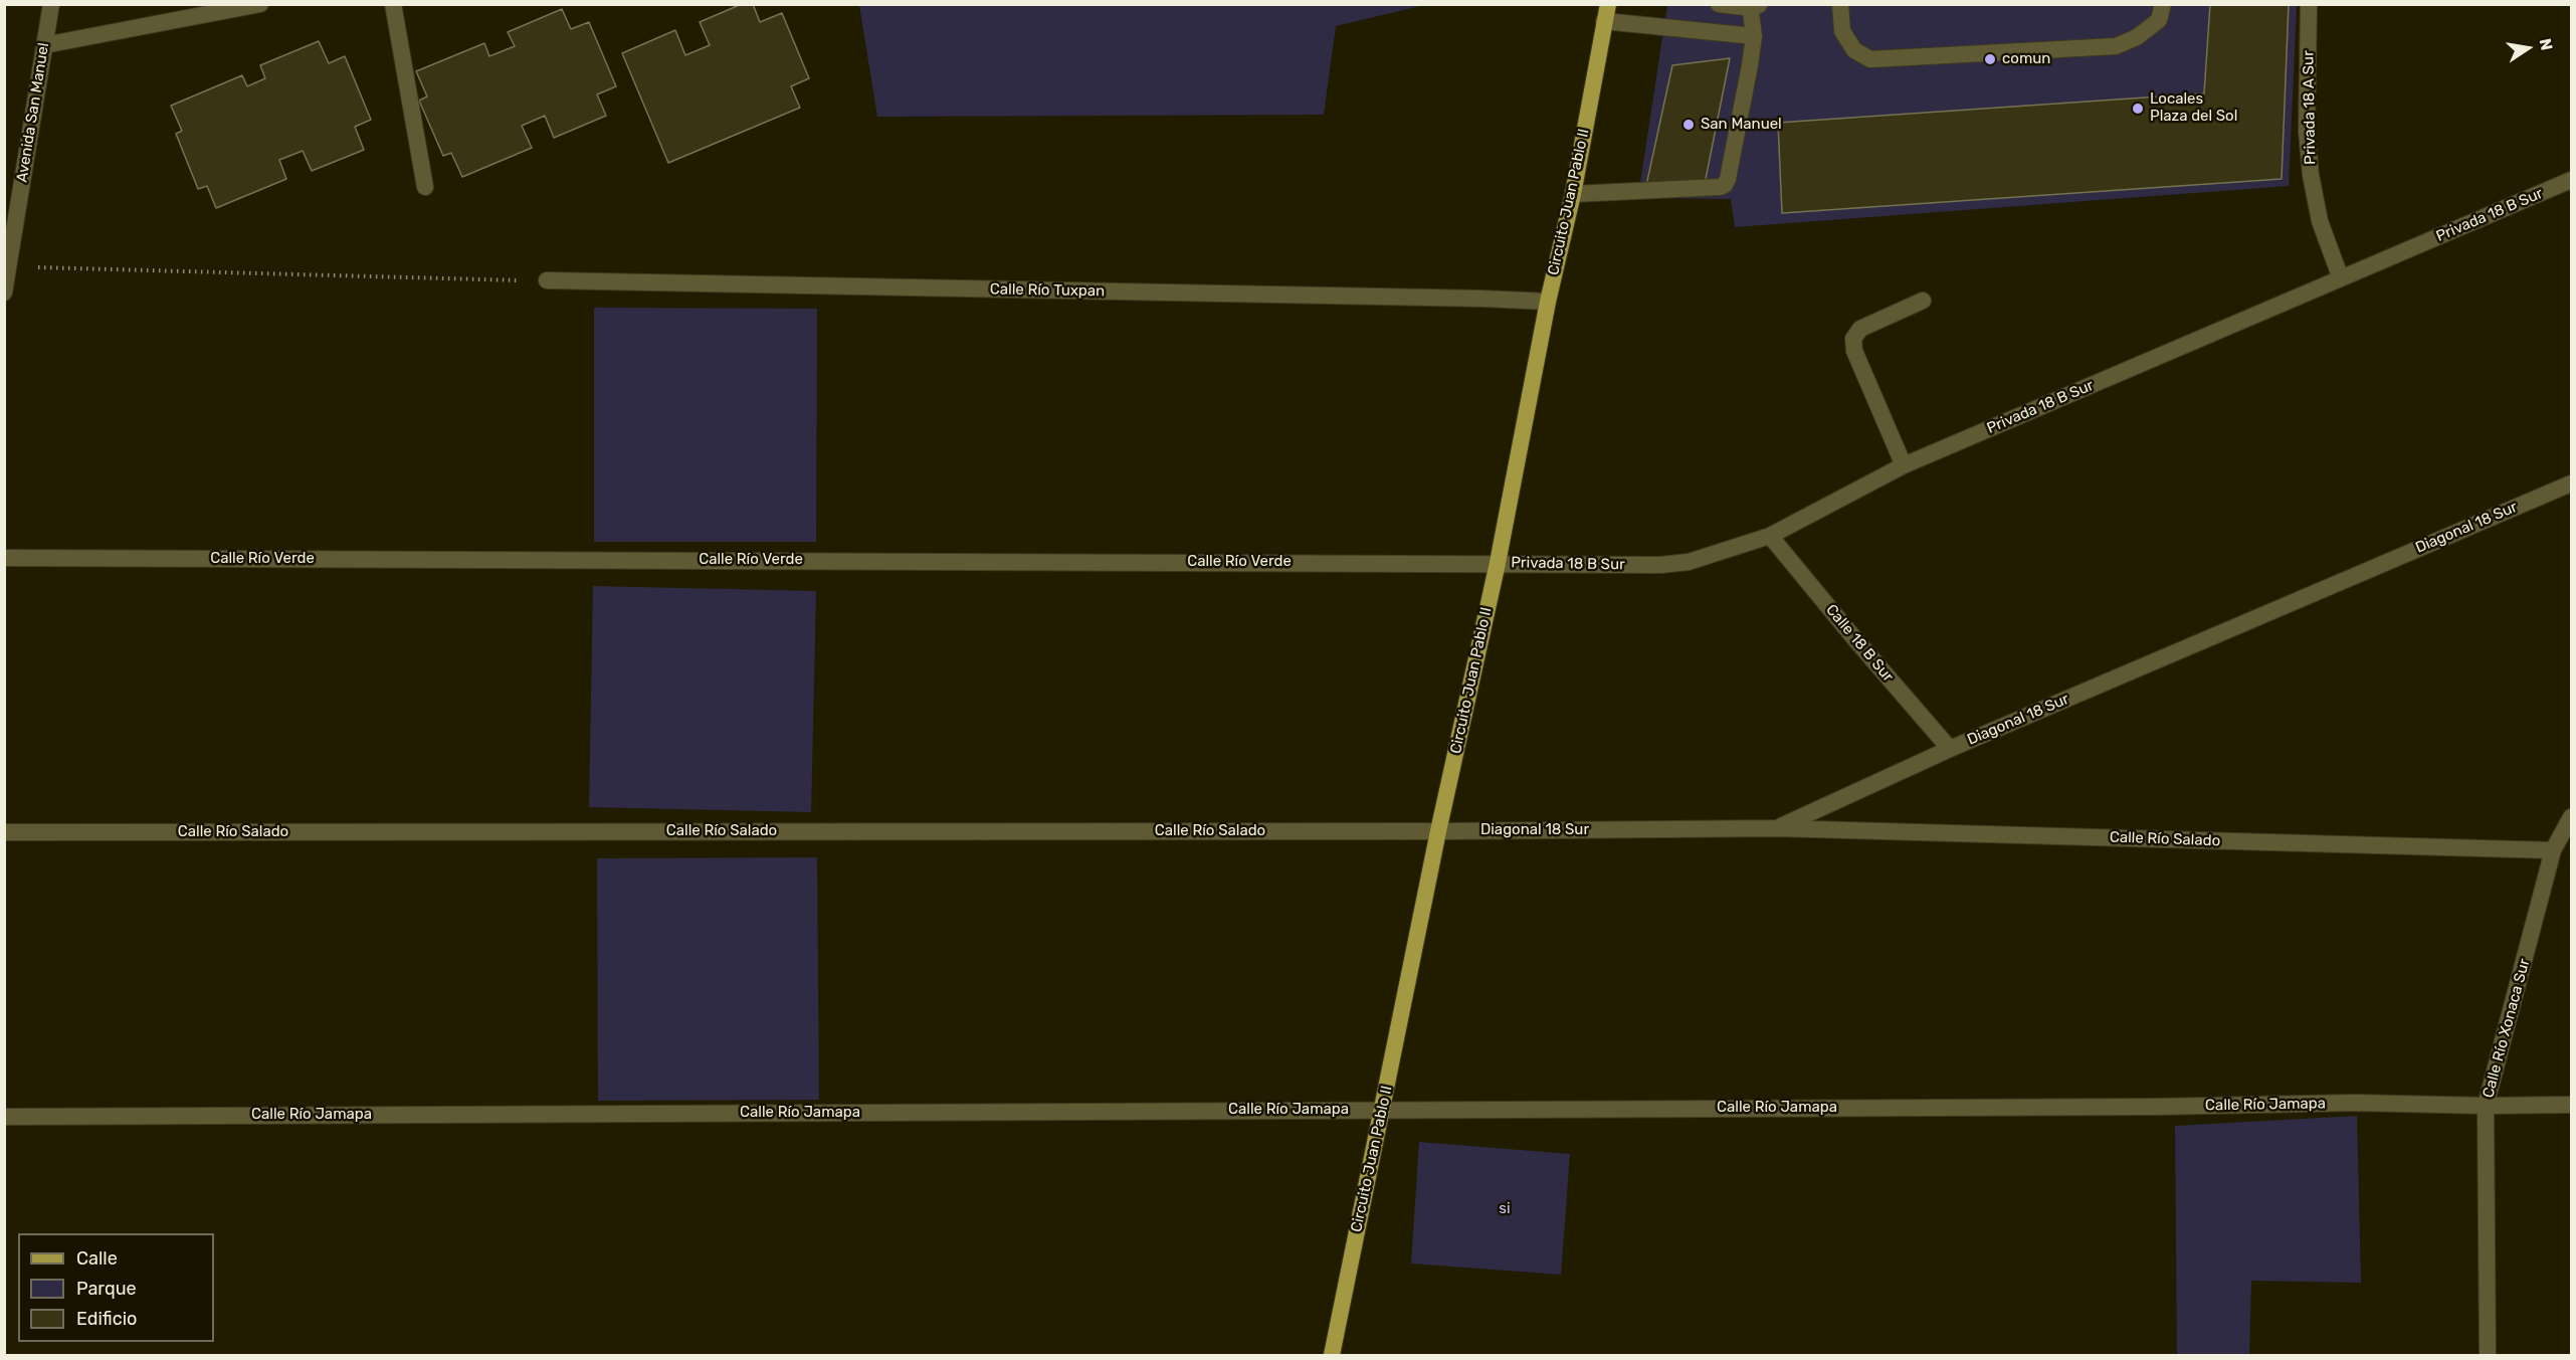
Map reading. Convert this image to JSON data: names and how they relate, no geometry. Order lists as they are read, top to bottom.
{
  "streets": {
    "main road": ["Circuito Juan Pablo II"],
    "street": [
      "Privada 18 A Sur",
      "Avenida San Manuel",
      "Privada 18 B Sur",
      "Calle Río Tuxpan",
      "Diagonal 18 Sur",
      "Calle Río Verde",
      "Calle 18 B Sur",
      "Calle Río Salado",
      "Calle Río Xonaca Sur",
      "Calle Río Jamapa"
    ]
  },
  "crossings": [
    ["Privada 18 A Sur", "Privada 18 B Sur"],
    ["Circuito Juan Pablo II", "Privada 18 B Sur"],
    ["Circuito Juan Pablo II", "Calle Río Tuxpan"],
    ["Circuito Juan Pablo II", "Diagonal 18 Sur"],
    ["Circuito Juan Pablo II", "Calle Río Verde"],
    ["Circuito Juan Pablo II", "Calle Río Salado"],
    ["Circuito Juan Pablo II", "Calle Río Jamapa"],
    ["Privada 18 B Sur", "Calle Río Verde"],
    ["Privada 18 B Sur", "Calle 18 B Sur"],
    ["Diagonal 18 Sur", "Calle 18 B Sur"],
    ["Diagonal 18 Sur", "Calle Río Salado"],
    ["Calle Río Salado", "Calle Río Xonaca Sur"],
    ["Calle Río Xonaca Sur", "Calle Río Jamapa"]
  ],
  "parks": ["si"],
  "places": ["comun", "Locales Plaza del Sol", "San Manuel"],
  "legend": ["Calle", "Parque", "Edificio"],
  "north": "right"
}
